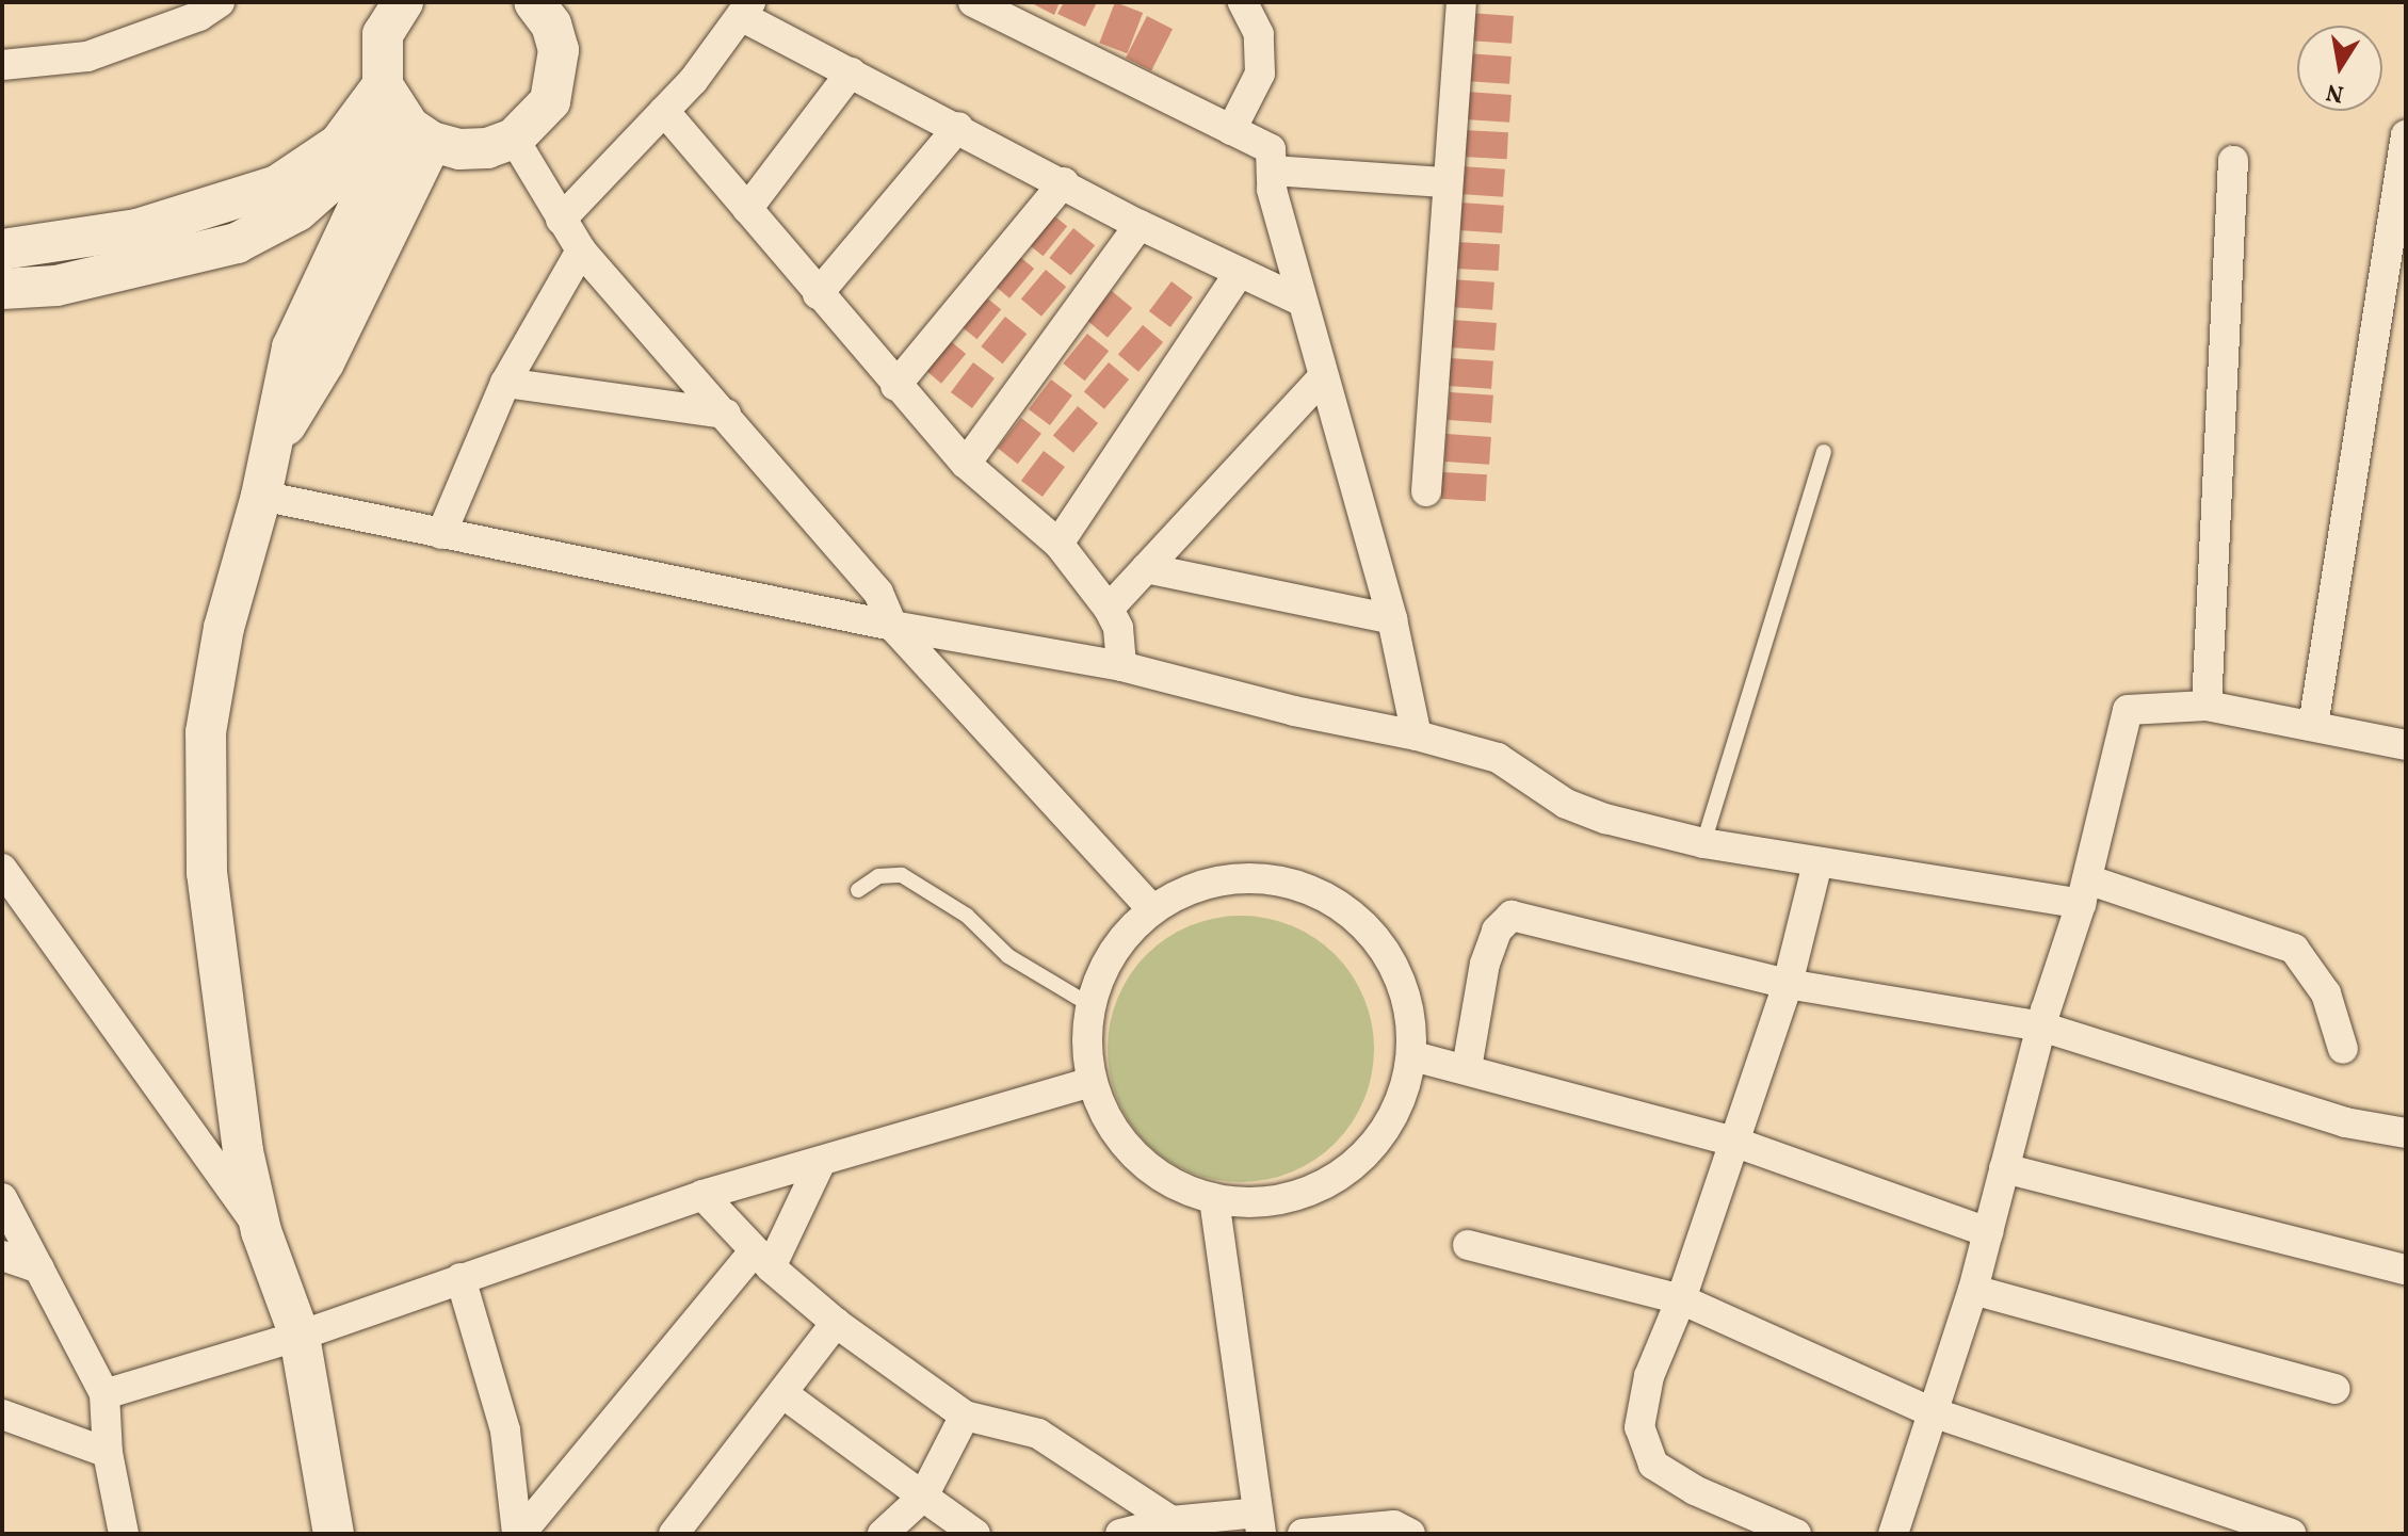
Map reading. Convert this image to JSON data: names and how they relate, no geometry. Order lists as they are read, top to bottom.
{
  "north": "bottom"
}
